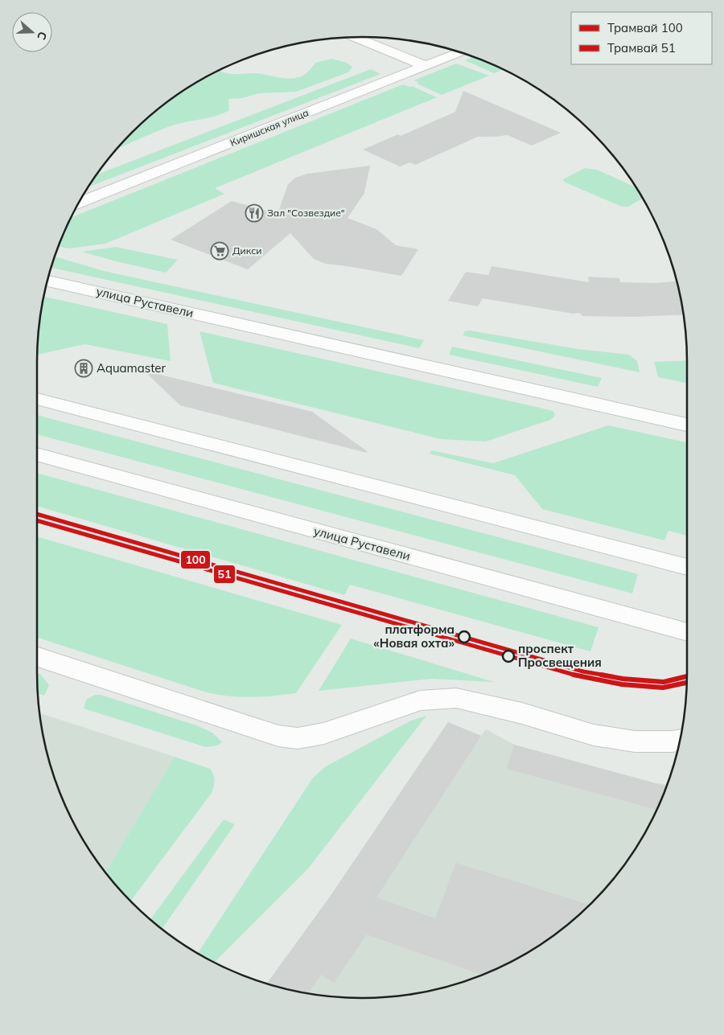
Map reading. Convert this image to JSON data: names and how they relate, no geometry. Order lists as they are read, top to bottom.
{
  "streets": {
    "street": ["Киришская улица", "улица Руставели"]
  },
  "places": {
    "restaurant": ["Зал \"Созвездие\""],
    "supermarket": ["Дикси"],
    "building": ["Aquamaster"],
    "other": ["платформа «Новая охта»", "проспект Просвещения"]
  },
  "lines": ["tram line 100", "tram line 51"],
  "legend": ["Трамвай 100", "Трамвай 51"],
  "north": "right"
}
